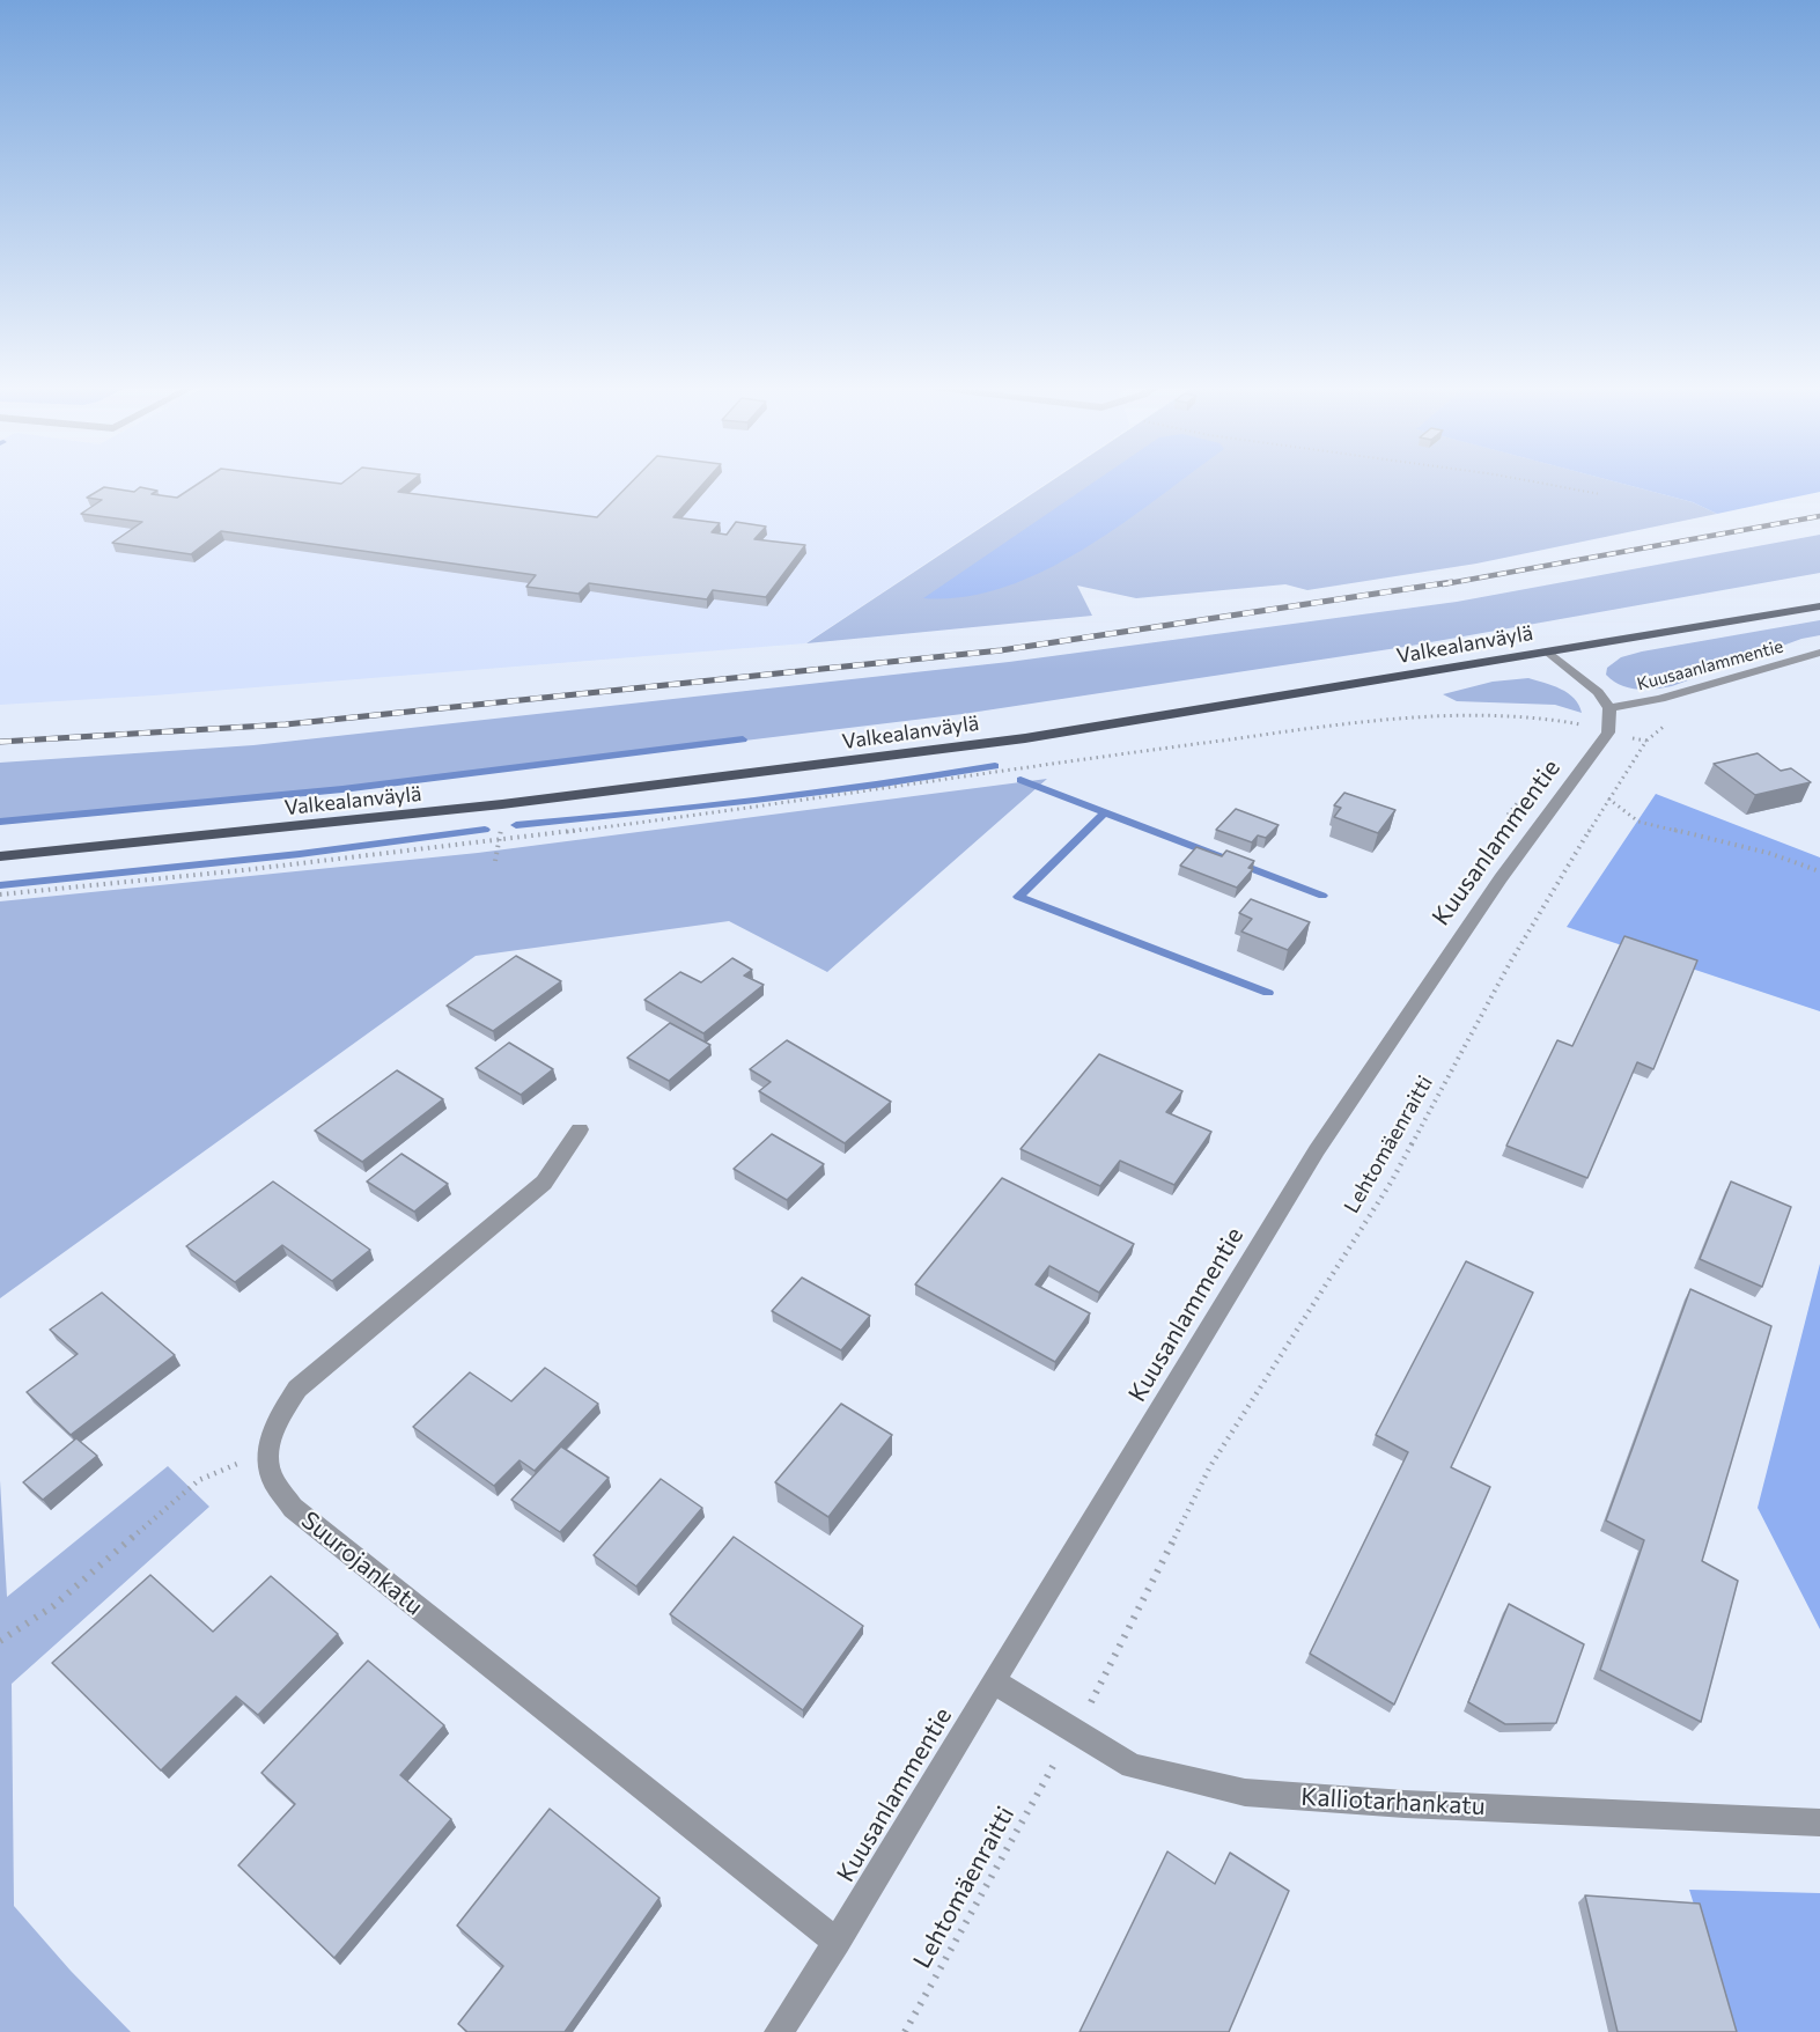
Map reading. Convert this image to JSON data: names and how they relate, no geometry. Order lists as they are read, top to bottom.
{
  "streets": {
    "main road": ["Valkealanväylä"],
    "street": [
      "Kuusaanlammentie",
      "Kuusanlammentie",
      "Suurojankatu",
      "Kalliotarhankatu"
    ],
    "path": ["Lehtomäenraitti"]
  },
  "crossings": [
    ["Kuusaanlammentie", "Kuusanlammentie"],
    ["Kuusanlammentie", "Suurojankatu"],
    ["Kuusanlammentie", "Kalliotarhankatu"]
  ]
}
